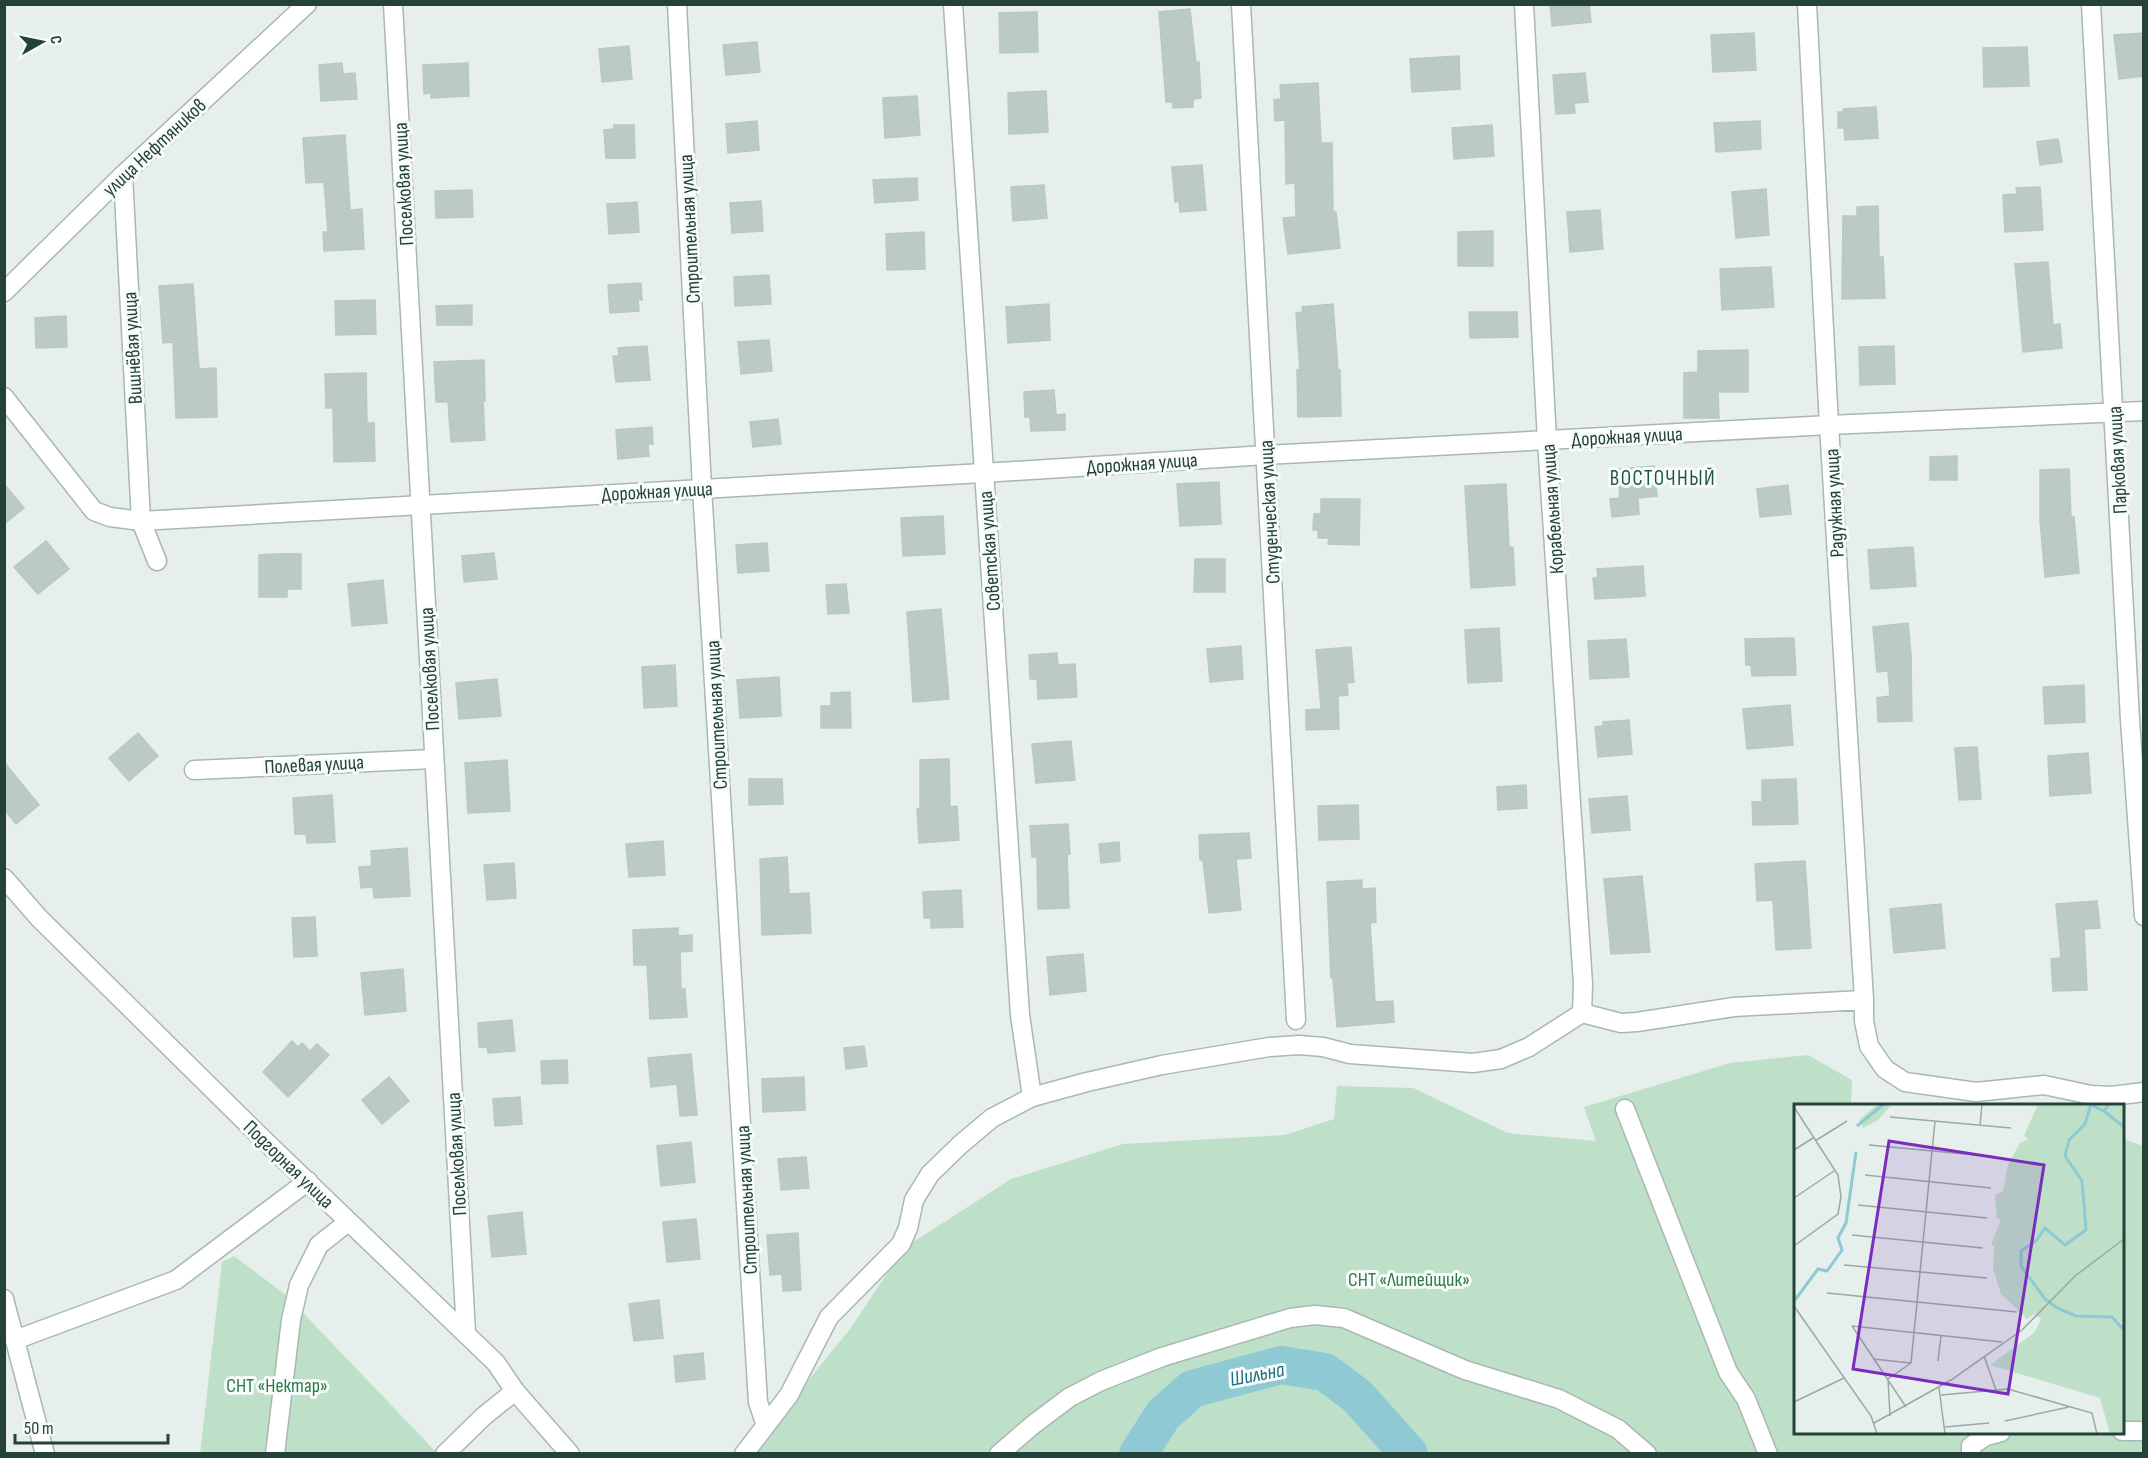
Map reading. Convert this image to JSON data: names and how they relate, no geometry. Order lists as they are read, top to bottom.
{
  "streets": {
    "street": [
      "улица Нефтяников",
      "Поселковая улица",
      "Строительная улица",
      "Вишнёвая улица",
      "Дорожная улица",
      "Парковая улица",
      "Радужная улица",
      "Корабельная улица",
      "Студенческая улица",
      "Советская улица",
      "Полевая улица",
      "Подгорная улица"
    ]
  },
  "crossings": [
    ["улица Нефтяников", "Вишнёвая улица"],
    ["Поселковая улица", "Дорожная улица"],
    ["Поселковая улица", "Полевая улица"],
    ["Поселковая улица", "Подгорная улица"],
    ["Строительная улица", "Дорожная улица"],
    ["Вишнёвая улица", "Дорожная улица"],
    ["Дорожная улица", "Парковая улица"],
    ["Дорожная улица", "Радужная улица"],
    ["Дорожная улица", "Корабельная улица"],
    ["Дорожная улица", "Студенческая улица"],
    ["Дорожная улица", "Советская улица"]
  ],
  "districts": ["ВОСТОЧНЫЙ"],
  "water": ["Шильна"],
  "parks": ["СНТ «Литейщик»", "СНТ «Нектар»"],
  "scale_bar": "50 m",
  "north": "right"
}
